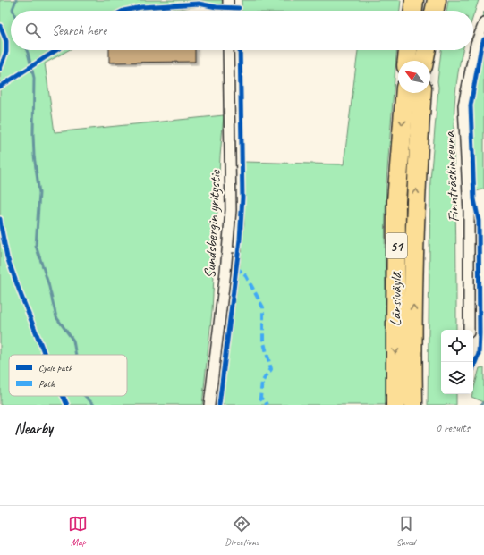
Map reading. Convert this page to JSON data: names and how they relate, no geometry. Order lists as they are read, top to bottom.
{
  "streets": {
    "highway": ["51", "Länsiväylä"],
    "street": ["Finnträskinreuna", "Sundsbergin yritystie"]
  },
  "legend": ["Cycle path", "Path"],
  "north": "top left",
  "page": {
    "search": "Search here",
    "heading": ["Nearby", "0 results"],
    "nav": ["Map", "Directions", "Saved"]
  }
}
